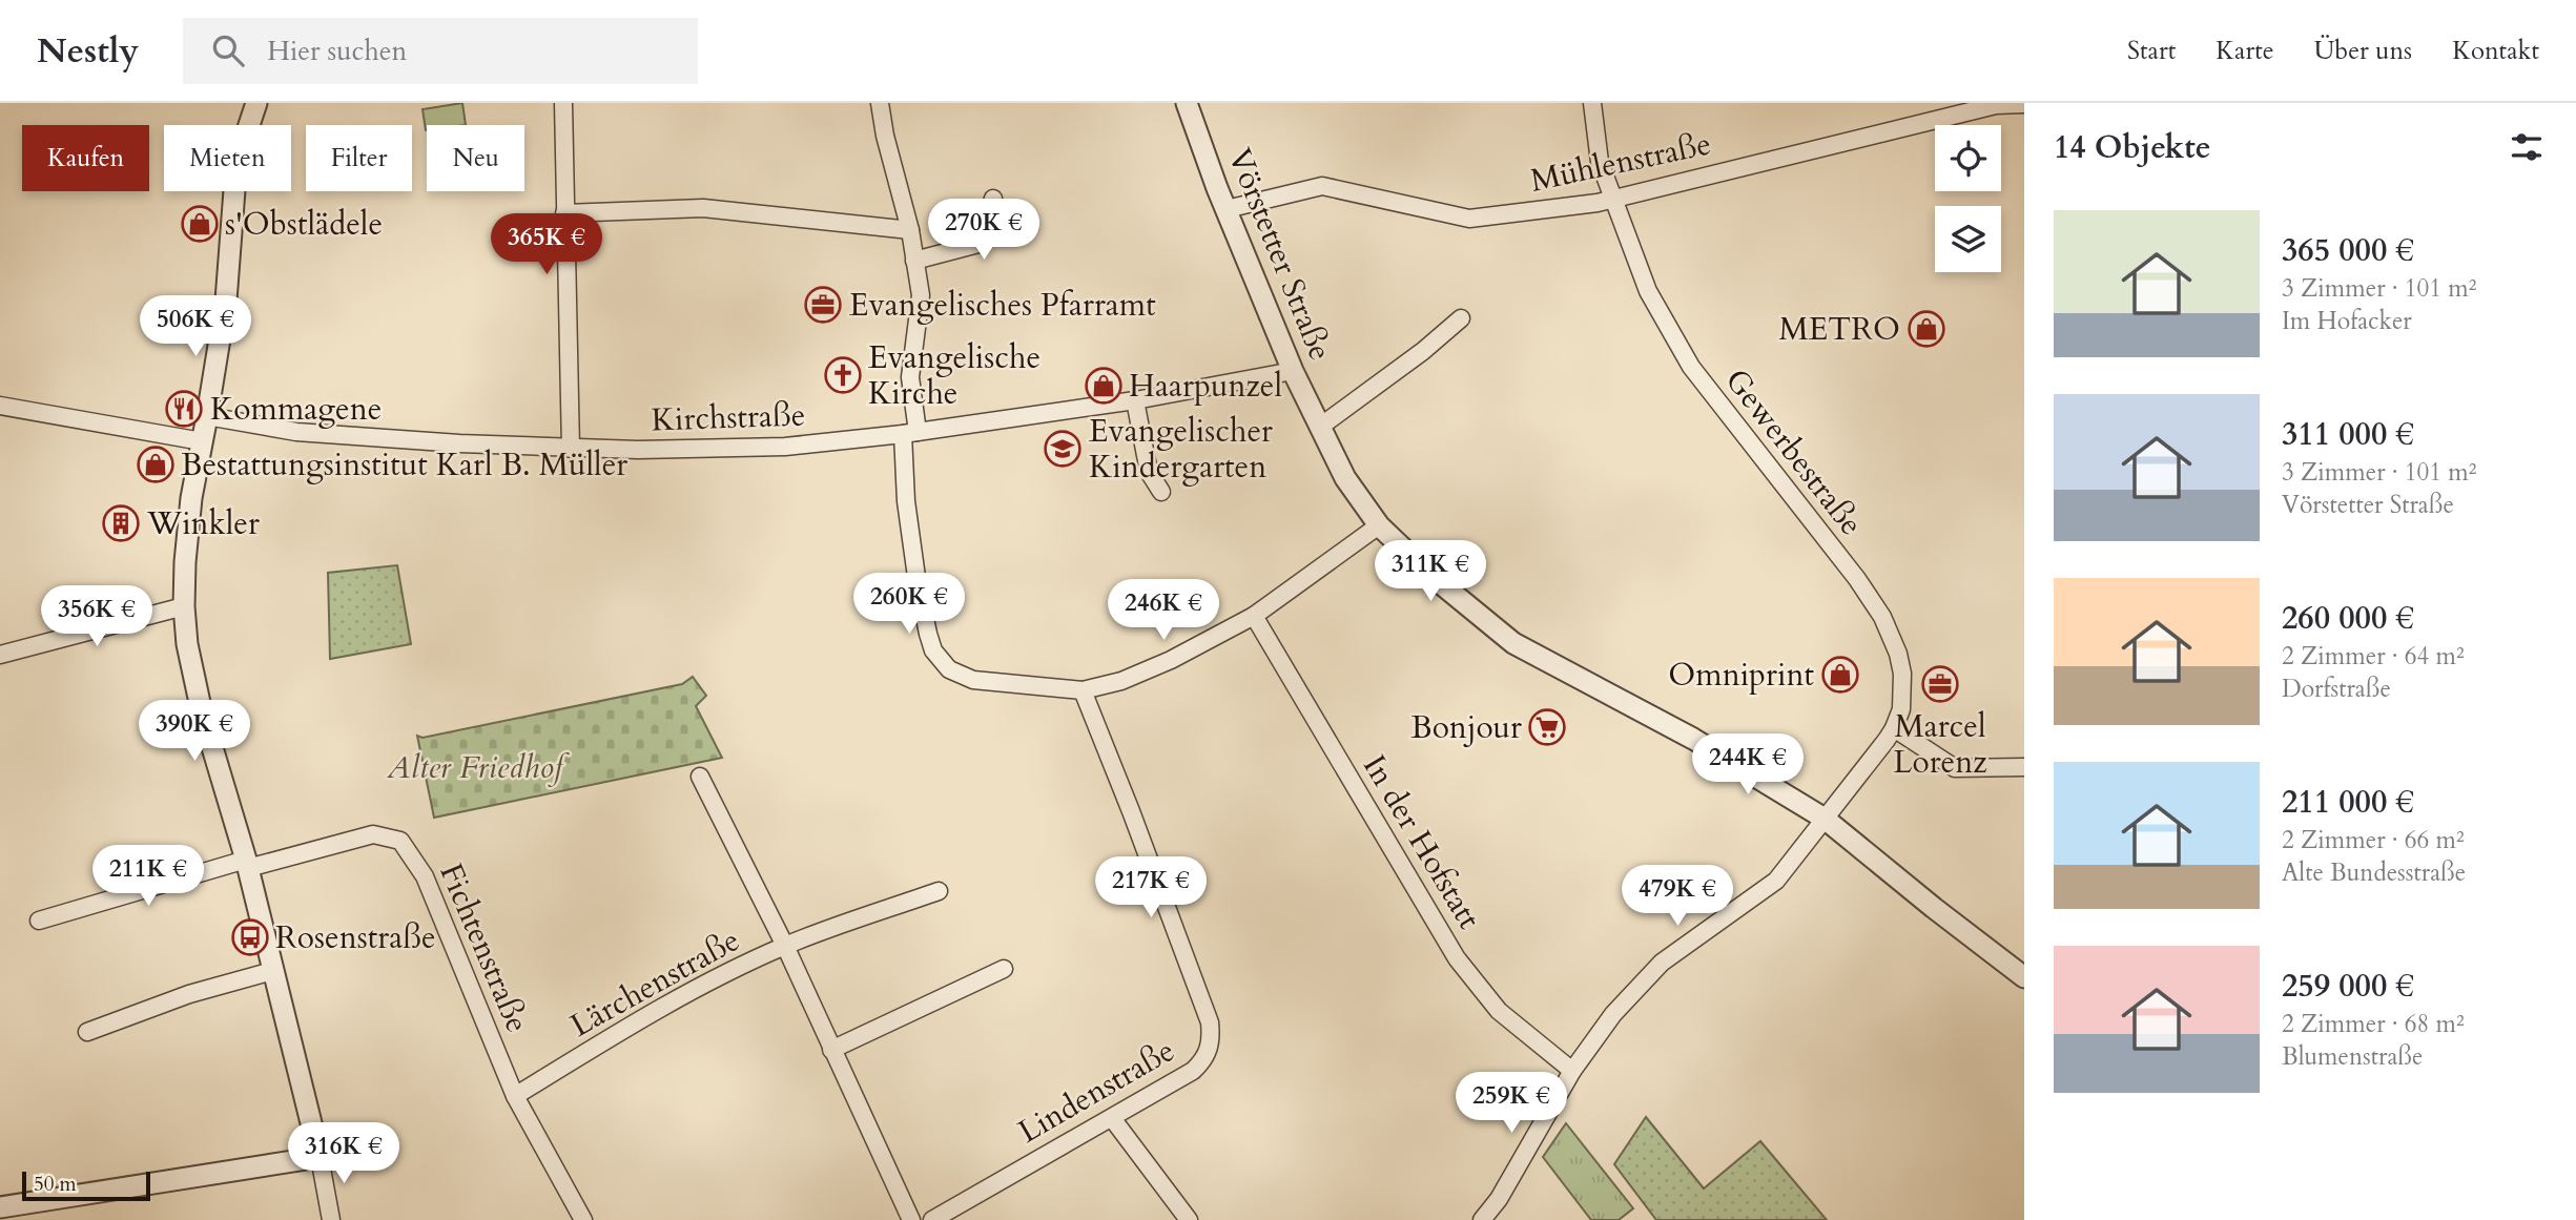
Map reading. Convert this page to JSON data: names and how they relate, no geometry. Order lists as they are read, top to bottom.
{
  "streets": {
    "street": [
      "Mühlenstraße",
      "Vörstetter Straße",
      "Kirchstraße",
      "Gewerbestraße",
      "In der Hofstatt",
      "Fichtenstraße",
      "Lärchenstraße",
      "Lindenstraße"
    ]
  },
  "crossings": [
    ["Mühlenstraße", "Vörstetter Straße"],
    ["Mühlenstraße", "Gewerbestraße"],
    ["Vörstetter Straße", "Kirchstraße"],
    ["Vörstetter Straße", "Gewerbestraße"],
    ["Gewerbestraße", "In der Hofstatt"],
    ["Fichtenstraße", "Lärchenstraße"]
  ],
  "parks": ["Alter Friedhof"],
  "places": {
    "shop": [
      "s'Obstlädele",
      "METRO",
      "Haarpunzel",
      "Bestattungsinstitut Karl B. Müller",
      "Omniprint"
    ],
    "office": ["Evangelisches Pfarramt", "Marcel Lorenz"],
    "church": ["Evangelische Kirche"],
    "restaurant": ["Kommagene"],
    "school or university": ["Evangelischer Kindergarten"],
    "building": ["Winkler"],
    "supermarket": ["Bonjour"],
    "bus stop": ["Rosenstraße"]
  },
  "scale_bar": "50 m",
  "page": {
    "header": "Nestly",
    "search": "Hier suchen",
    "nav": [
      "Start",
      "Karte",
      "Über uns",
      "Kontakt"
    ],
    "heading": "14 Objekte",
    "chip": [
      "Kaufen",
      "Mieten",
      "Filter",
      "Neu"
    ],
    "list": [
      {
        "name": "365 000 €",
        "note": "3 Zimmer · 101 m² · Im Hofacker"
      },
      {
        "name": "311 000 €",
        "note": "3 Zimmer · 101 m² · Vörstetter Straße"
      },
      {
        "name": "260 000 €",
        "note": "2 Zimmer · 64 m² · Dorfstraße"
      },
      {
        "name": "211 000 €",
        "note": "2 Zimmer · 66 m² · Alte Bundesstraße"
      },
      {
        "name": "259 000 €",
        "note": "2 Zimmer · 68 m² · Blumenstraße"
      }
    ],
    "price": [
      "270K €",
      "365K €",
      "506K €",
      "311K €",
      "260K €",
      "246K €",
      "356K €",
      "390K €",
      "244K €",
      "211K €",
      "217K €",
      "479K €",
      "259K €",
      "316K €"
    ],
    "scale": "50 m"
  }
}
